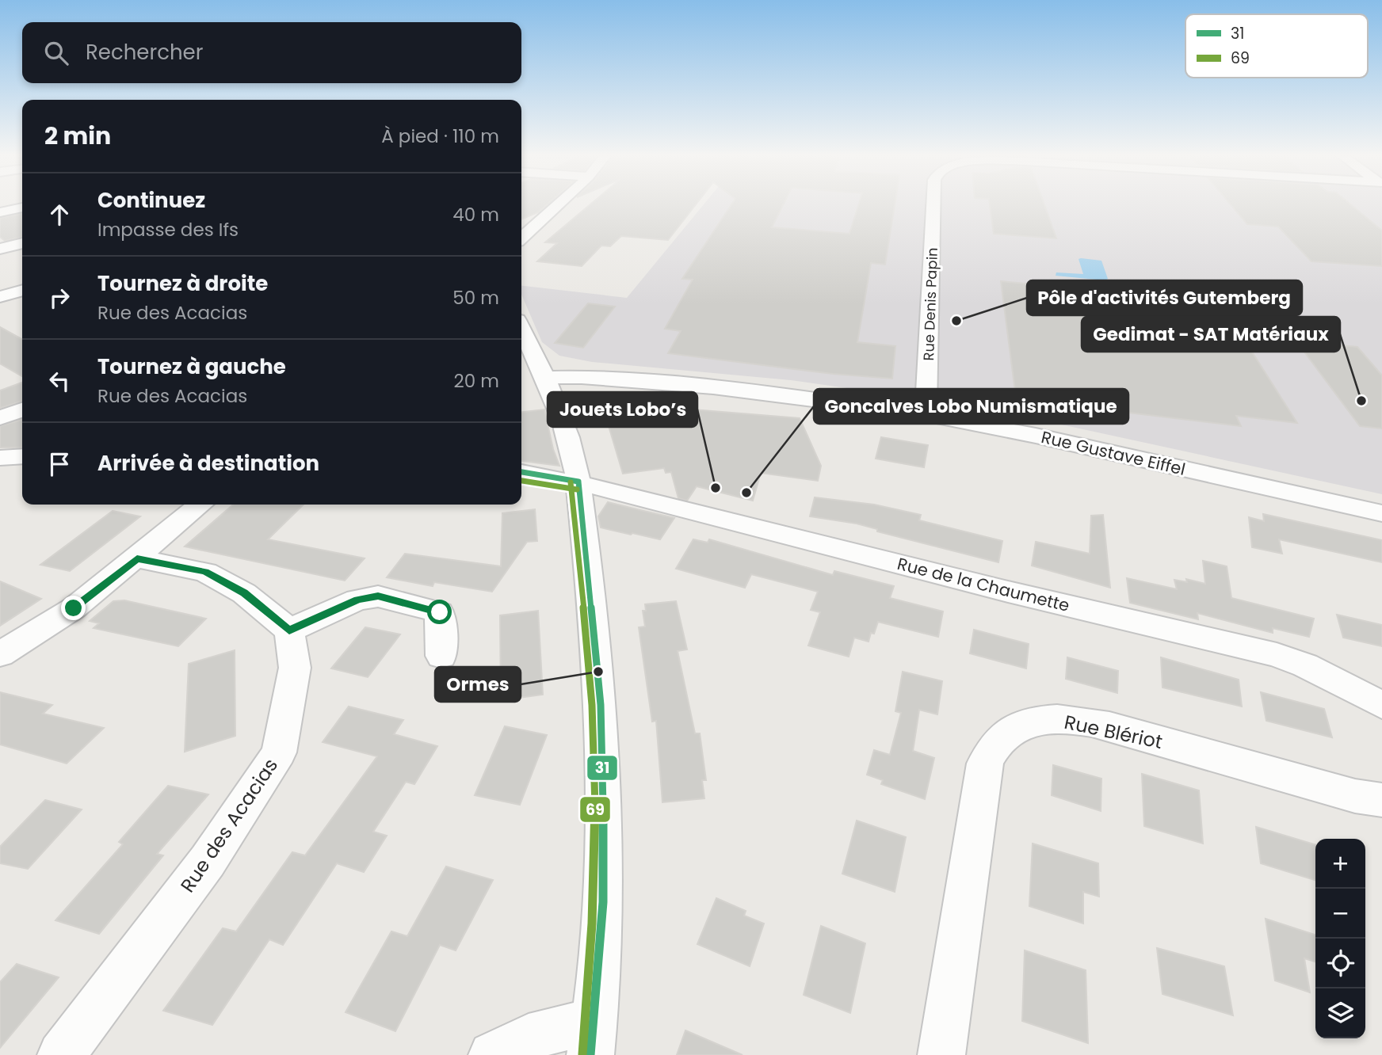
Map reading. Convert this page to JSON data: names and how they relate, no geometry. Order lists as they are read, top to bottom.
{
  "streets": {
    "street": [
      "Rue Denis Papin",
      "Rue Gustave Eiffel",
      "Rue de la Chaumette",
      "Rue Blériot",
      "Rue des Acacias"
    ]
  },
  "crossings": [
    ["Rue Denis Papin", "Rue Gustave Eiffel"]
  ],
  "places": [
    "Pôle d'activités Gutemberg",
    "Gedimat - SAT Matériaux",
    "Jouets Lobo’s",
    "Goncalves Lobo Numismatique",
    "Ormes"
  ],
  "lines": ["transit line 31", "transit line 69"],
  "legend": ["31", "69"],
  "page": {
    "search": "Rechercher",
    "heading": ["2 min", "À pied · 110 m"],
    "list": [
      ["Continuez", "Impasse des Ifs", "40 m"],
      ["Tournez à droite", "Rue des Acacias", "50 m"],
      ["Tournez à gauche", "Rue des Acacias", "20 m"],
      "Arrivée à destination"
    ],
    "map_buttons": ["+", "−"]
  }
}
